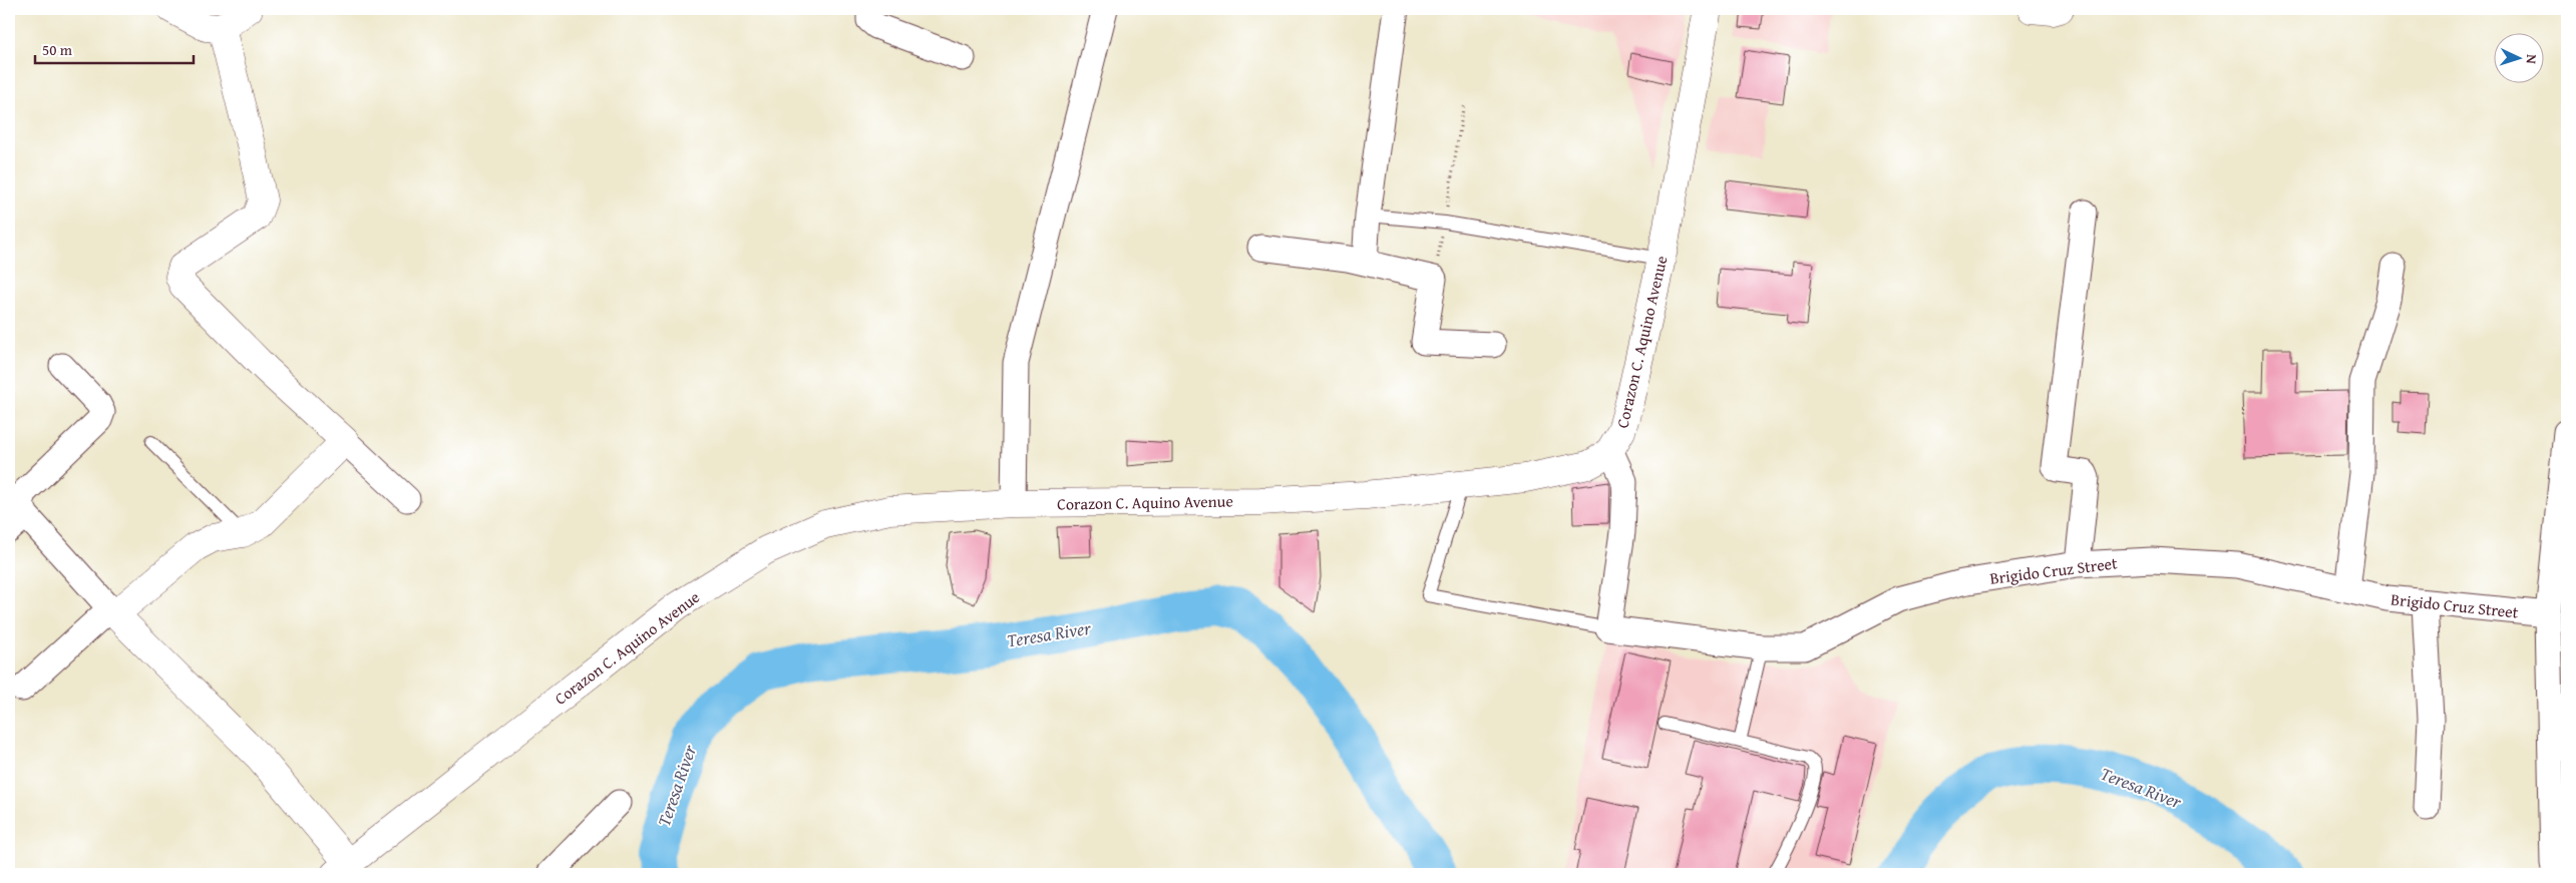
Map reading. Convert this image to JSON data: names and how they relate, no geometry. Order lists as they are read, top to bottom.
{
  "streets": {
    "main road": ["Corazon C. Aquino Avenue"],
    "street": ["Brigido Cruz Street"]
  },
  "water": ["Teresa River"],
  "scale_bar": "50 m",
  "north": "right"
}
